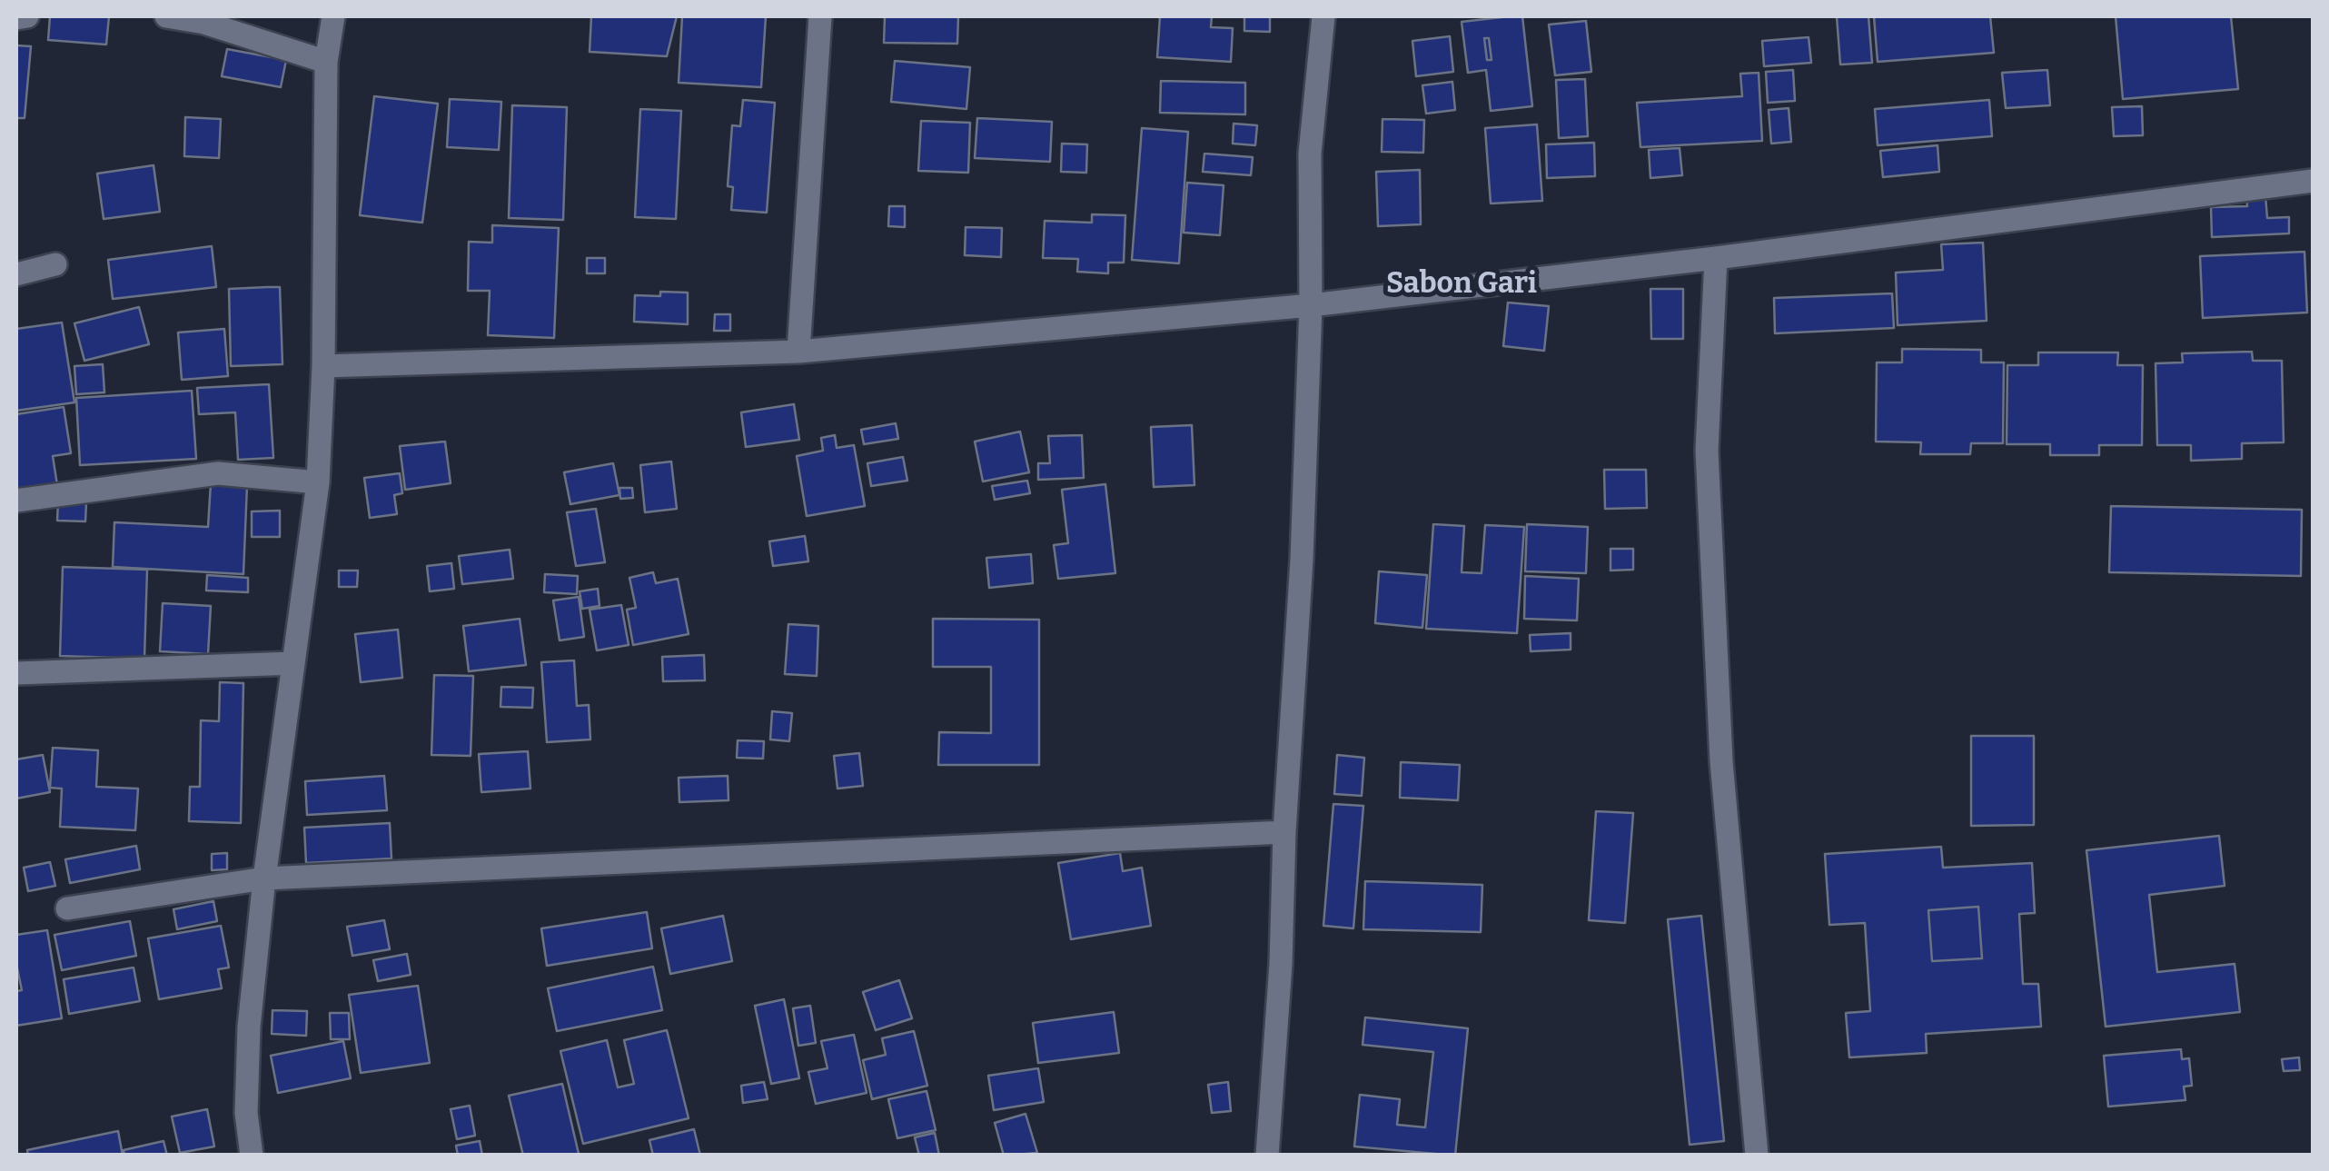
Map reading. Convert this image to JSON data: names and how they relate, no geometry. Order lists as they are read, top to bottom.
{
  "districts": ["Sabon Gari"]
}
